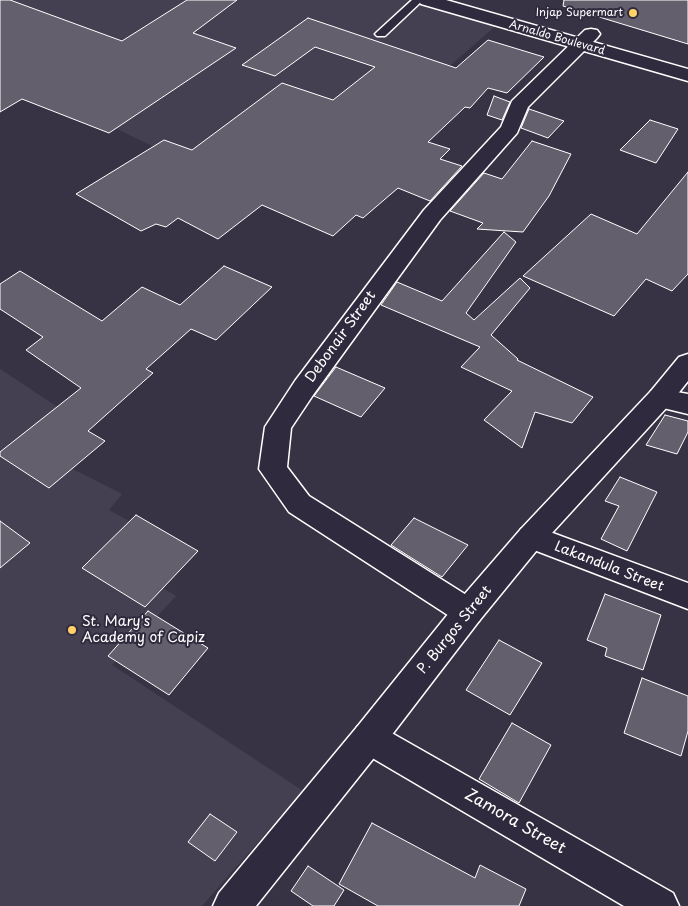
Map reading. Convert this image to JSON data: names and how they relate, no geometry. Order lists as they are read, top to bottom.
{
  "streets": {
    "main road": [
      "Arnaldo Boulevard",
      "Debonair Street",
      "Lakandula Street",
      "P. Burgos Street",
      "Zamora Street"
    ]
  },
  "crossings": [
    ["Arnaldo Boulevard", "Debonair Street"],
    ["Debonair Street", "P. Burgos Street"],
    ["Lakandula Street", "P. Burgos Street"],
    ["P. Burgos Street", "Zamora Street"]
  ],
  "places": ["Injap Supermart", "St. Mary's Academy of Capiz"]
}
